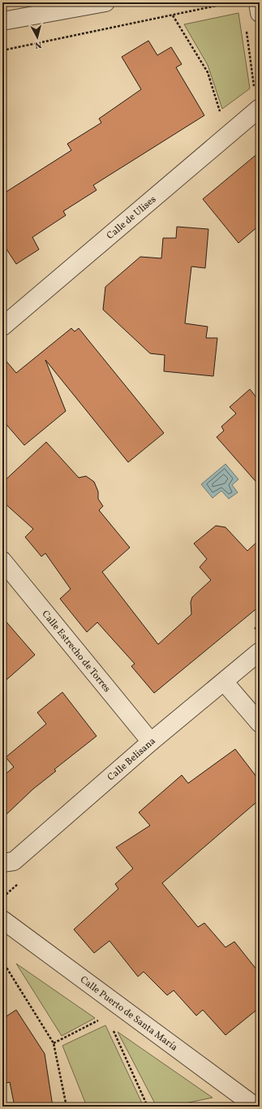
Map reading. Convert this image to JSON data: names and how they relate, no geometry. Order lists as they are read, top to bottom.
{
  "streets": {
    "street": [
      "Calle de Ulises",
      "Calle Estrecho de Torres",
      "Calle Belisana",
      "Calle Puerto de Santa María"
    ]
  },
  "crossings": [
    ["Calle Estrecho de Torres", "Calle Belisana"]
  ],
  "north": "bottom"
}
